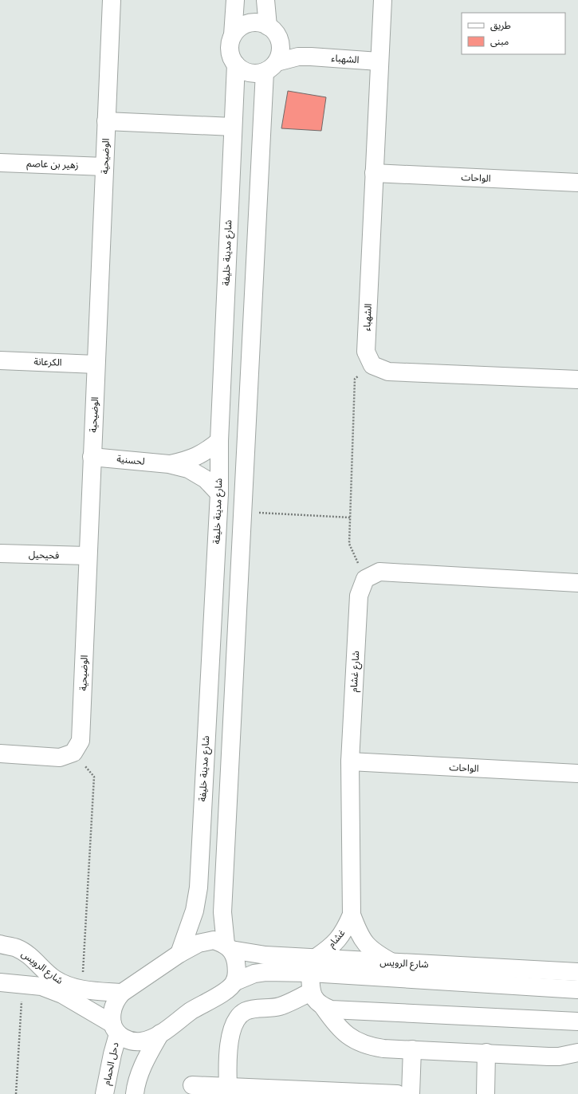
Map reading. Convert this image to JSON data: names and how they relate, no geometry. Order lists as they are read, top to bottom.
{
  "streets": {
    "street": [
      "الشهباء",
      "الوضيحية",
      "زهير بن عاصم",
      "الواحات",
      "شارع مدينة خليفة",
      "الكرعانة",
      "لحسنية",
      "فحيحيل",
      "شارع غشام",
      "غشام",
      "شارع الرويس",
      "دحل الحمام"
    ]
  },
  "crossings": [
    ["الشهباء", "الواحات"],
    ["الشهباء", "شارع مدينة خليفة"],
    ["الوضيحية", "زهير بن عاصم"],
    ["الوضيحية", "الكرعانة"],
    ["الوضيحية", "لحسنية"],
    ["الوضيحية", "فحيحيل"],
    ["الواحات", "شارع غشام"],
    ["شارع مدينة خليفة", "لحسنية"],
    ["شارع مدينة خليفة", "شارع الرويس"],
    ["شارع غشام", "غشام"],
    ["شارع غشام", "شارع الرويس"],
    ["غشام", "شارع الرويس"],
    ["شارع الرويس", "دحل الحمام"]
  ],
  "legend": ["طريق", "مبنى"]
}
